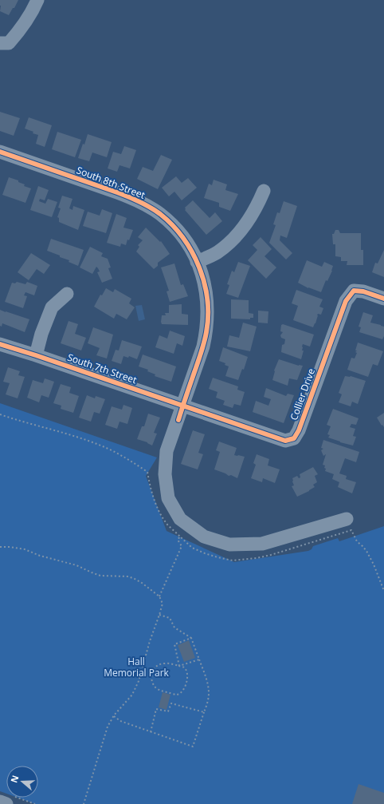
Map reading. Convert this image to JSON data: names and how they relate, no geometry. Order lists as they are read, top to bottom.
{
  "streets": {
    "street": ["South 8th Street", "South 7th Street", "Collier Drive"]
  },
  "crossings": [
    ["South 8th Street", "South 7th Street"],
    ["South 7th Street", "Collier Drive"]
  ],
  "parks": ["Hall Memorial Park"],
  "north": "left"
}
